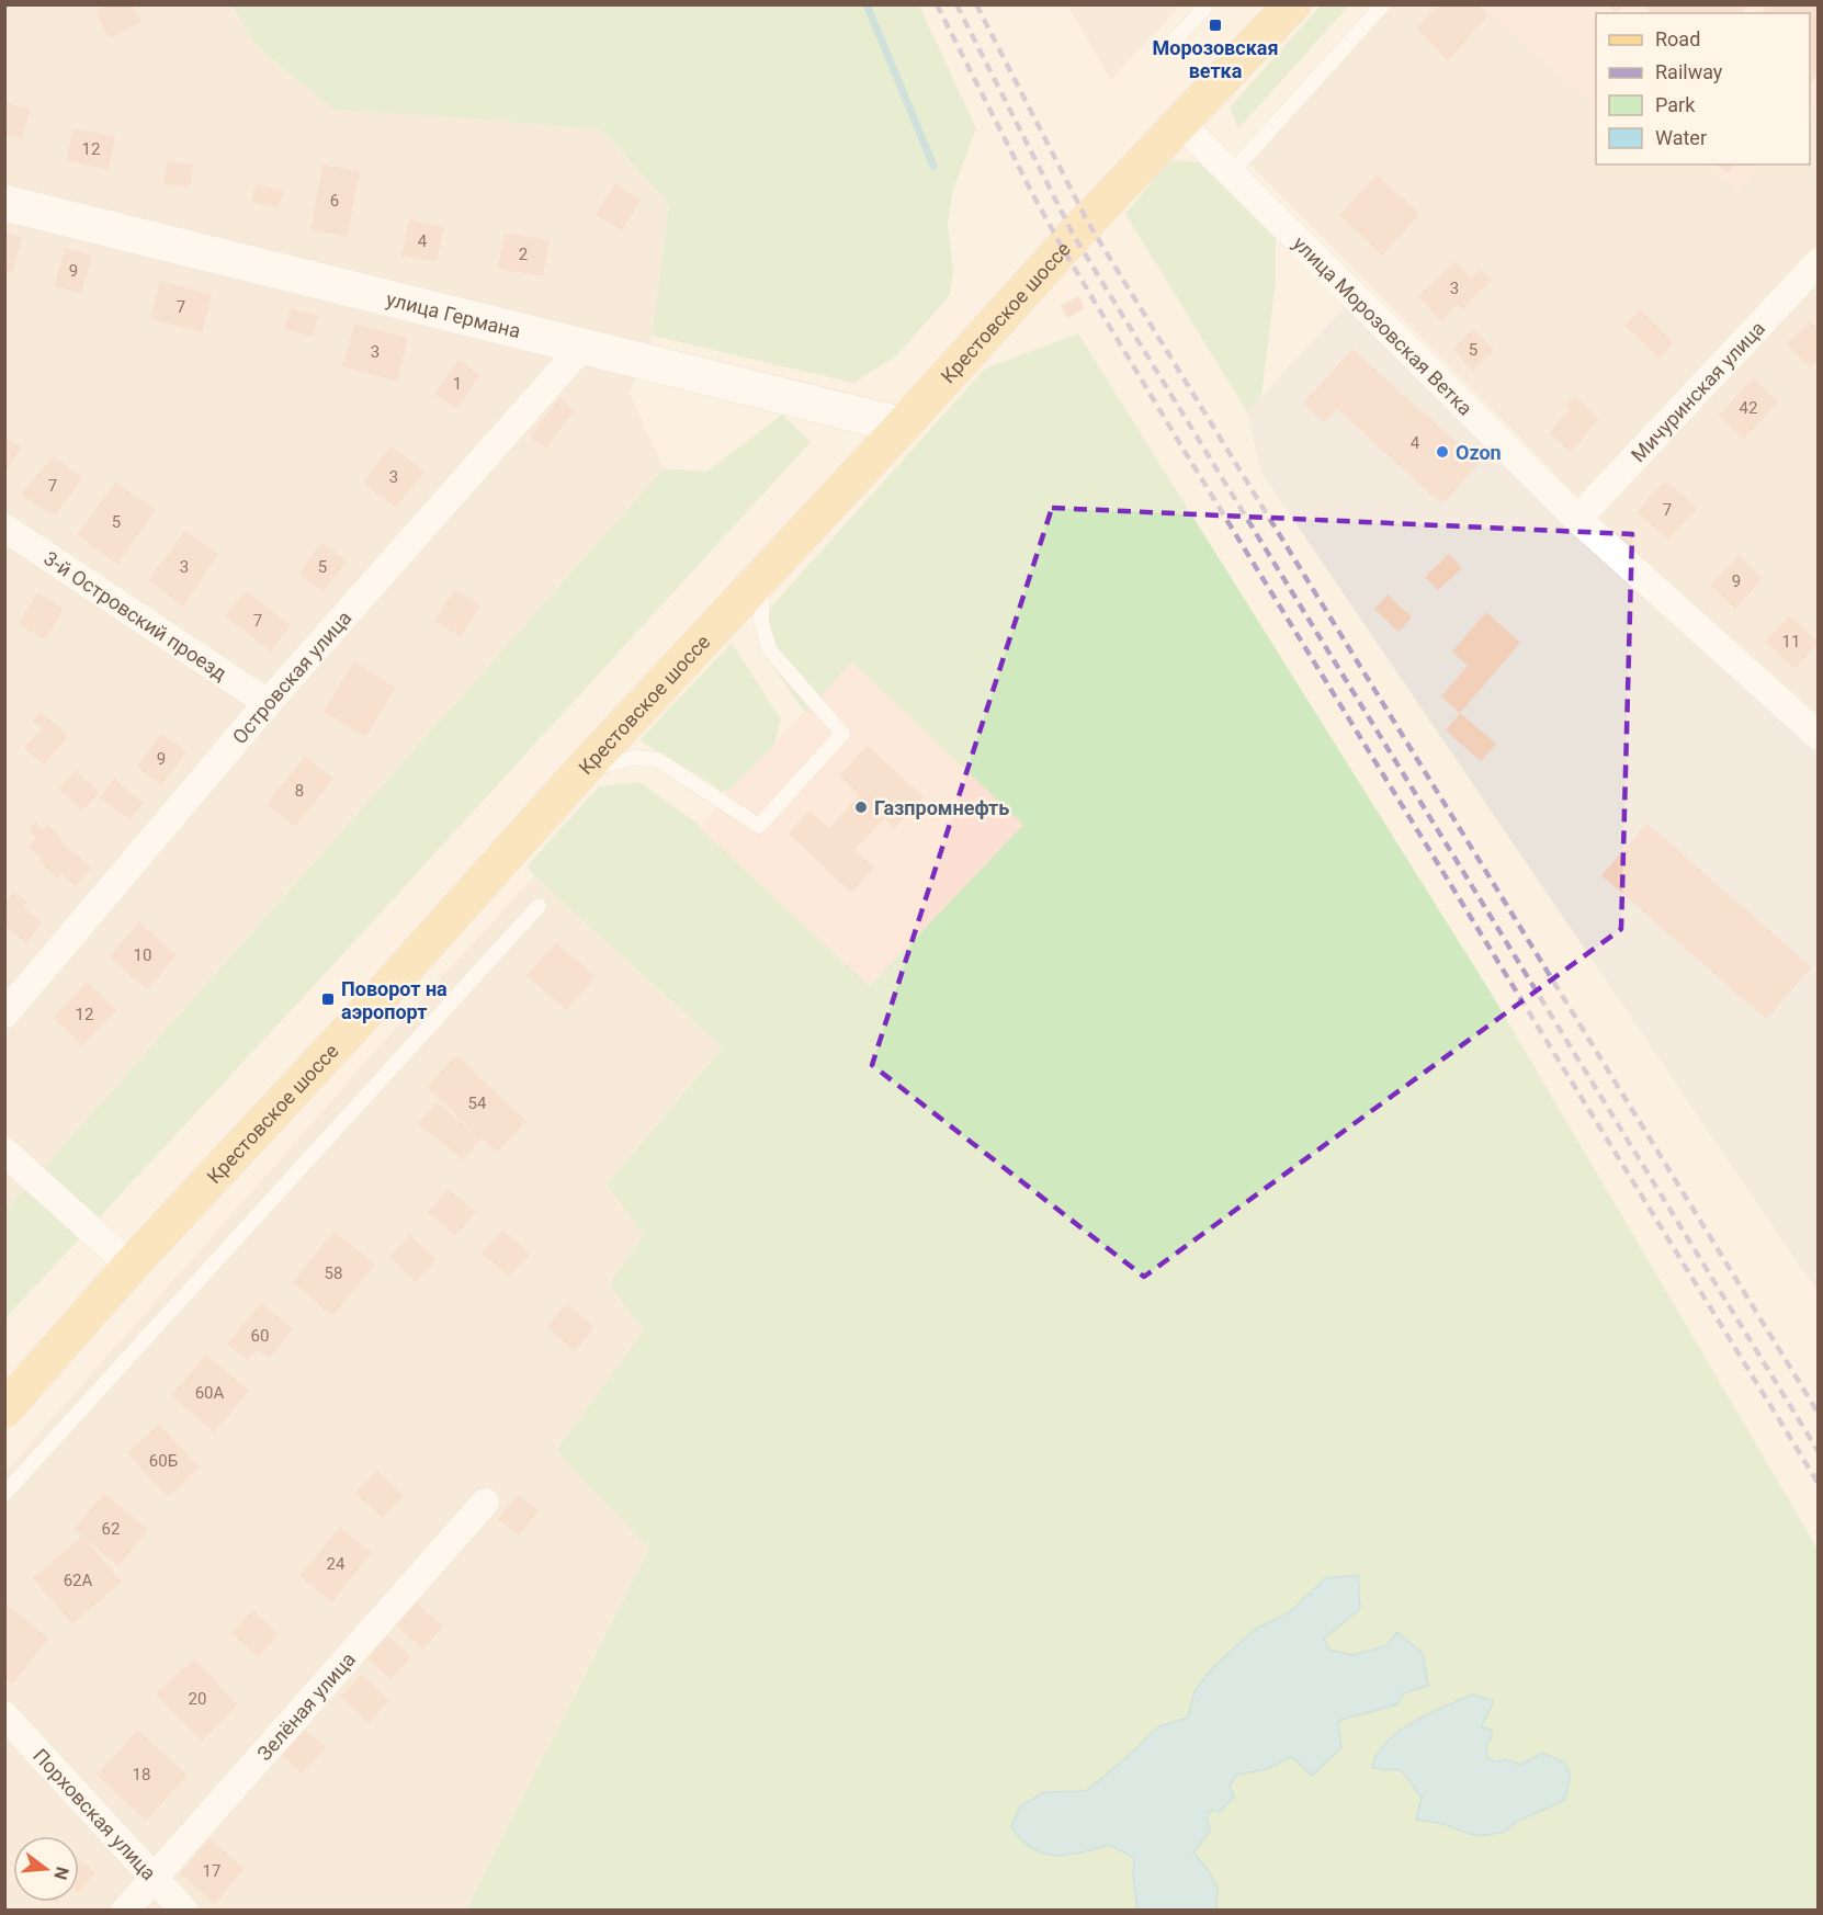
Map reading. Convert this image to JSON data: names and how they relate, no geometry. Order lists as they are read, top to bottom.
{
  "streets": {
    "main road": ["Крестовское шоссе"],
    "street": [
      "улица Германа",
      "улица Морозовская Ветка",
      "Мичуринская улица",
      "3-й Островский проезд",
      "Островская улица",
      "Зелёная улица",
      "Порховская улица"
    ]
  },
  "crossings": [
    ["Крестовское шоссе", "улица Германа"],
    ["Крестовское шоссе", "улица Морозовская Ветка"],
    ["улица Германа", "Островская улица"],
    ["улица Морозовская Ветка", "Мичуринская улица"],
    ["3-й Островский проезд", "Островская улица"],
    ["Зелёная улица", "Порховская улица"]
  ],
  "places": {
    "transit": ["Морозовская ветка", "Поворот на аэропорт"],
    "other": ["Ozon", "Газпромнефть"]
  },
  "house_numbers": [
    "12",
    "6",
    "4",
    "2",
    "9",
    "3",
    "7",
    "5",
    "3",
    "1",
    "42",
    "4",
    "3",
    "7",
    "7",
    "5",
    "3",
    "5",
    "9",
    "7",
    "11",
    "9",
    "8",
    "10",
    "12",
    "54",
    "58",
    "60",
    "60А",
    "60Б",
    "62",
    "24",
    "62А",
    "20",
    "18",
    "17"
  ],
  "legend": [
    "Road",
    "Railway",
    "Park",
    "Water"
  ],
  "north": "right"
}
